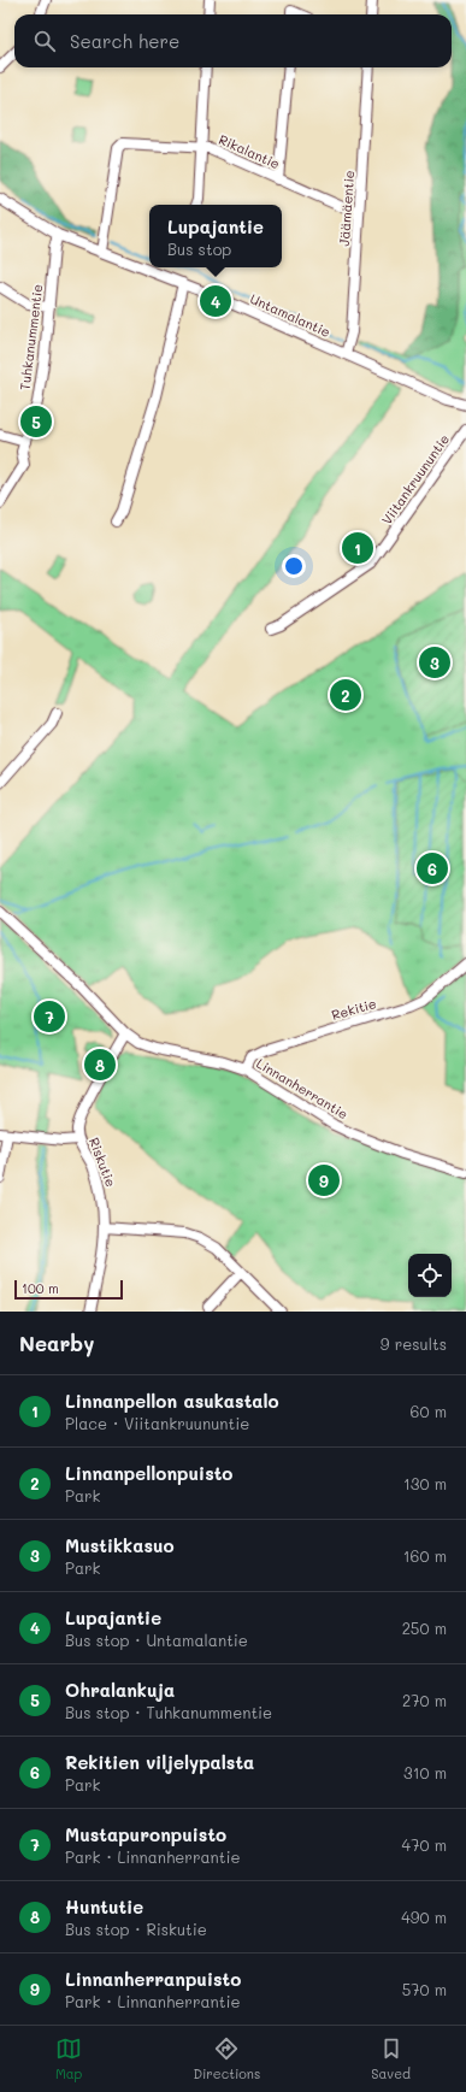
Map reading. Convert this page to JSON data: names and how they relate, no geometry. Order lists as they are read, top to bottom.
{
  "streets": {
    "street": [
      "Rikalantie",
      "Jäämäentie",
      "Untamalantie",
      "Tuhkanummentie",
      "Viitankruununtie",
      "Rekitie",
      "Linnanherrantie",
      "Riskutie"
    ]
  },
  "crossings": [
    ["Rikalantie", "Jäämäentie"],
    ["Rikalantie", "Untamalantie"],
    ["Jäämäentie", "Untamalantie"],
    ["Untamalantie", "Tuhkanummentie"],
    ["Rekitie", "Linnanherrantie"],
    ["Linnanherrantie", "Riskutie"]
  ],
  "scale_bar": "100 m",
  "page": {
    "search": "Search here",
    "popup": ["Lupajantie", "Bus stop"],
    "pins": [
      "4",
      "5",
      "1",
      "3",
      "2",
      "6",
      "7",
      "8",
      "9"
    ],
    "scale": "100 m",
    "heading": ["Nearby", "9 results"],
    "list": [
      {
        "mark": "1",
        "name": "Linnanpellon asukastalo",
        "note": "Place · Viitankruununtie",
        "value": "60 m"
      },
      {
        "mark": "2",
        "name": "Linnanpellonpuisto",
        "note": "Park",
        "value": "130 m"
      },
      {
        "mark": "3",
        "name": "Mustikkasuo",
        "note": "Park",
        "value": "160 m"
      },
      {
        "mark": "4",
        "name": "Lupajantie",
        "note": "Bus stop · Untamalantie",
        "value": "250 m"
      },
      {
        "mark": "5",
        "name": "Ohralankuja",
        "note": "Bus stop · Tuhkanummentie",
        "value": "270 m"
      },
      {
        "mark": "6",
        "name": "Rekitien viljelypalsta",
        "note": "Park",
        "value": "310 m"
      },
      {
        "mark": "7",
        "name": "Mustapuronpuisto",
        "note": "Park · Linnanherrantie",
        "value": "470 m"
      },
      {
        "mark": "8",
        "name": "Huntutie",
        "note": "Bus stop · Riskutie",
        "value": "490 m"
      },
      {
        "mark": "9",
        "name": "Linnanherranpuisto",
        "note": "Park · Linnanherrantie",
        "value": "570 m"
      }
    ],
    "nav": ["Map", "Directions", "Saved"]
  }
}
